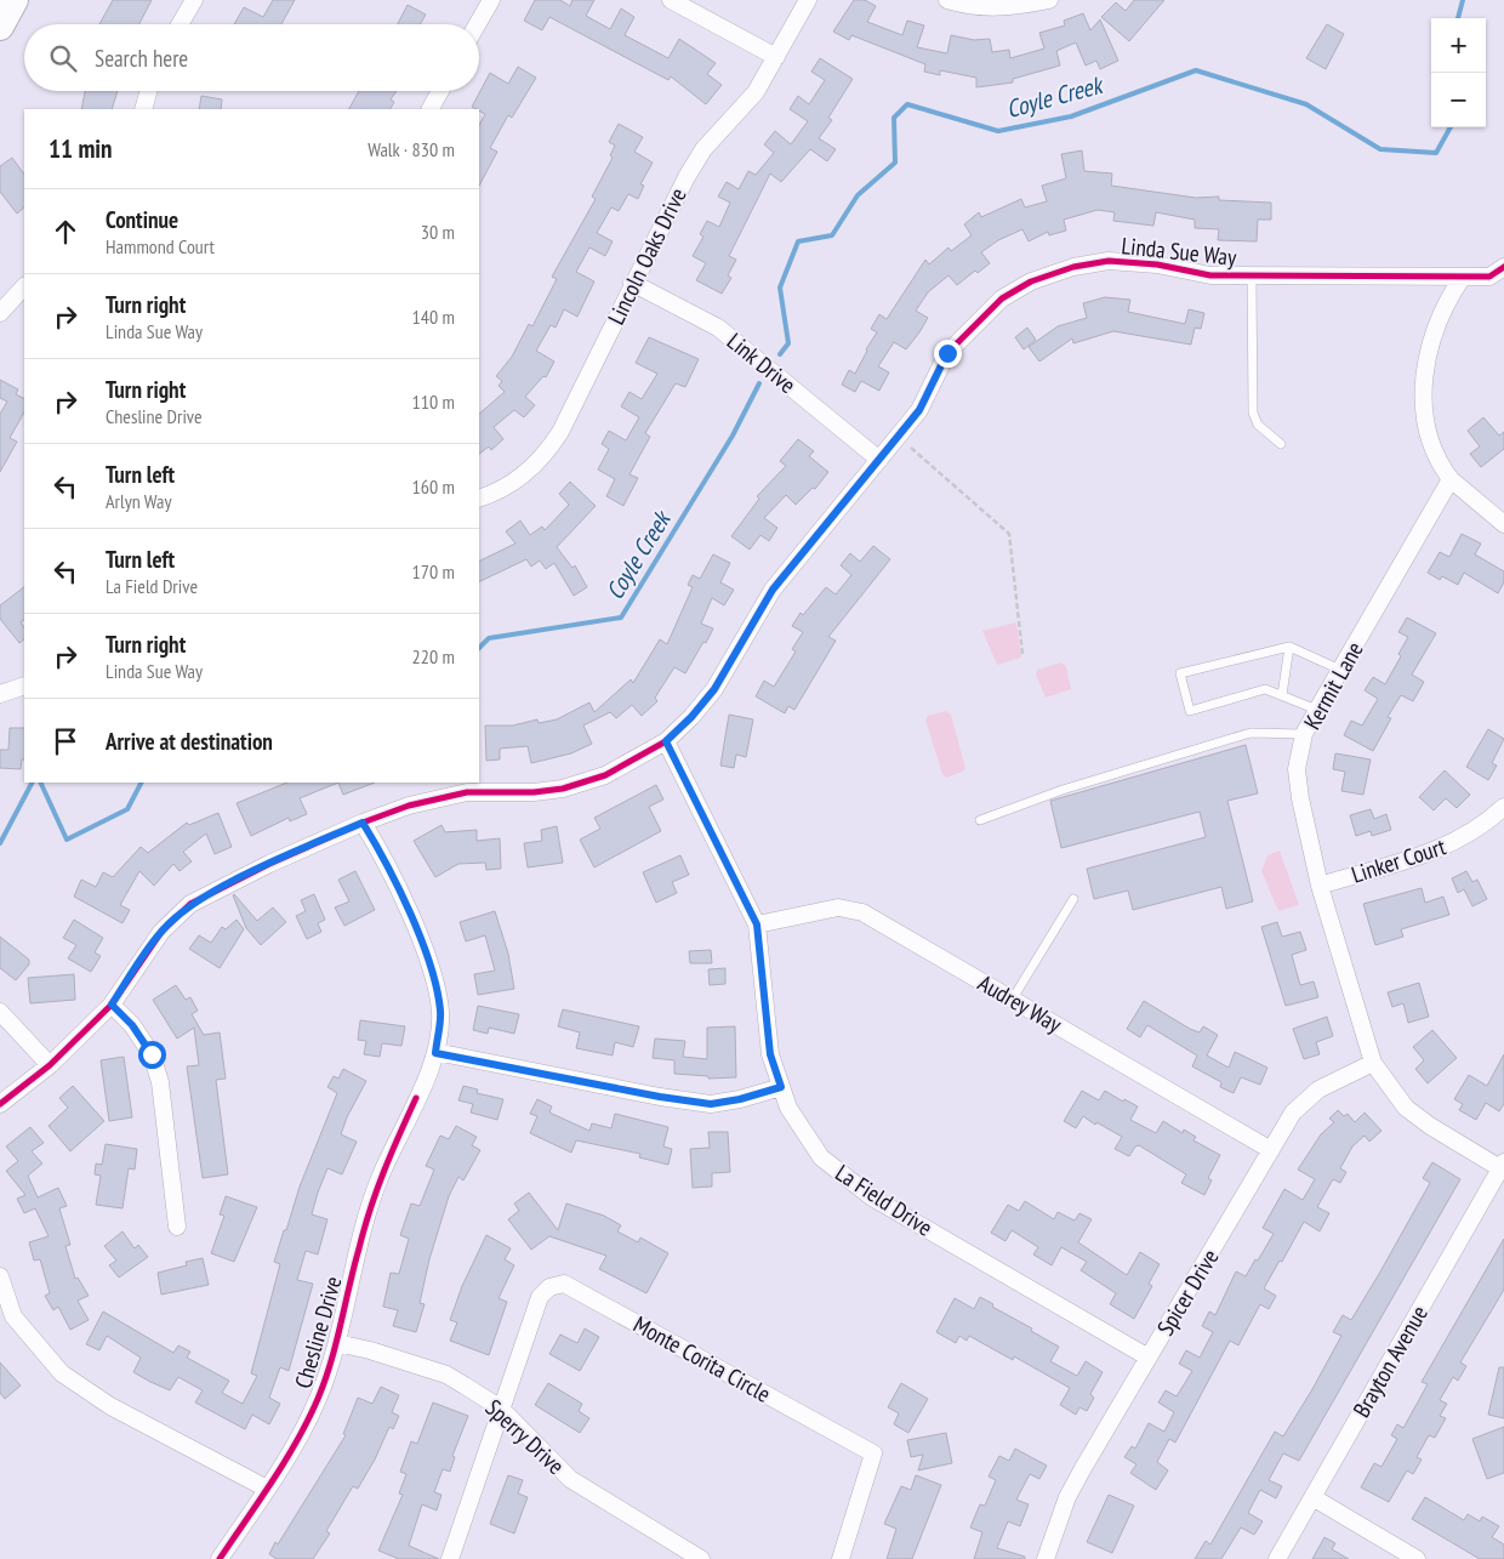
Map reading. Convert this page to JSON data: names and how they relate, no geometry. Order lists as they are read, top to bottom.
{
  "streets": {
    "street": [
      "Linda Sue Way",
      "Lincoln Oaks Drive",
      "Link Drive",
      "Kermit Lane",
      "Linker Court",
      "Audrey Way",
      "La Field Drive",
      "Spicer Drive",
      "Chesline Drive",
      "Monte Corita Circle",
      "Brayton Avenue",
      "Sperry Drive"
    ]
  },
  "crossings": [
    ["Linda Sue Way", "Link Drive"],
    ["Linda Sue Way", "La Field Drive"],
    ["Linda Sue Way", "Chesline Drive"],
    ["Lincoln Oaks Drive", "Link Drive"],
    ["Kermit Lane", "Linker Court"],
    ["Kermit Lane", "Spicer Drive"],
    ["Kermit Lane", "Brayton Avenue"],
    ["Audrey Way", "La Field Drive"],
    ["Audrey Way", "Spicer Drive"],
    ["La Field Drive", "Spicer Drive"],
    ["Chesline Drive", "Sperry Drive"],
    ["Monte Corita Circle", "Sperry Drive"]
  ],
  "water": ["Coyle Creek"],
  "page": {
    "map_buttons": ["+", "−"],
    "search": "Search here",
    "heading": ["11 min", "Walk · 830 m"],
    "list": [
      ["Continue", "Hammond Court", "30 m"],
      ["Turn right", "Linda Sue Way", "140 m"],
      ["Turn right", "Chesline Drive", "110 m"],
      ["Turn left", "Arlyn Way", "160 m"],
      ["Turn left", "La Field Drive", "170 m"],
      ["Turn right", "Linda Sue Way", "220 m"],
      "Arrive at destination"
    ]
  }
}
